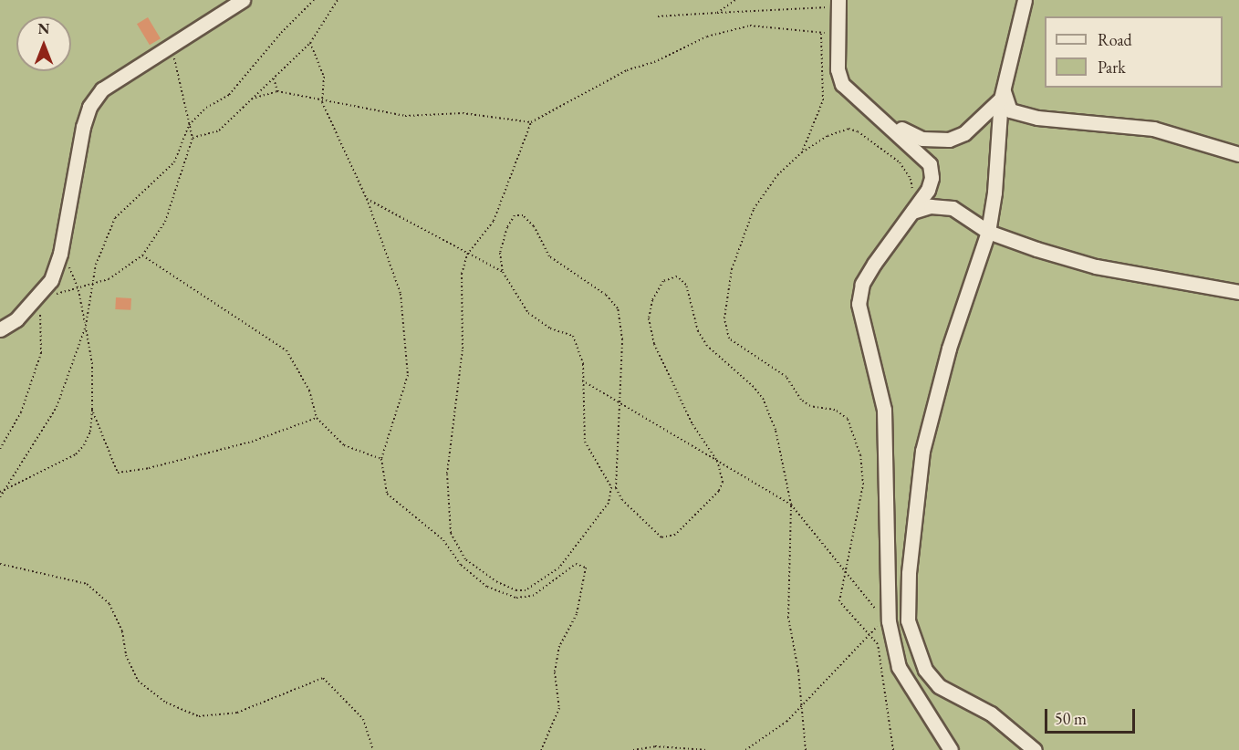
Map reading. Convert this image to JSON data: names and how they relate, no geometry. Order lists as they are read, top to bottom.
{
  "legend": ["Road", "Park"],
  "scale_bar": "50 m",
  "north": "top"
}
